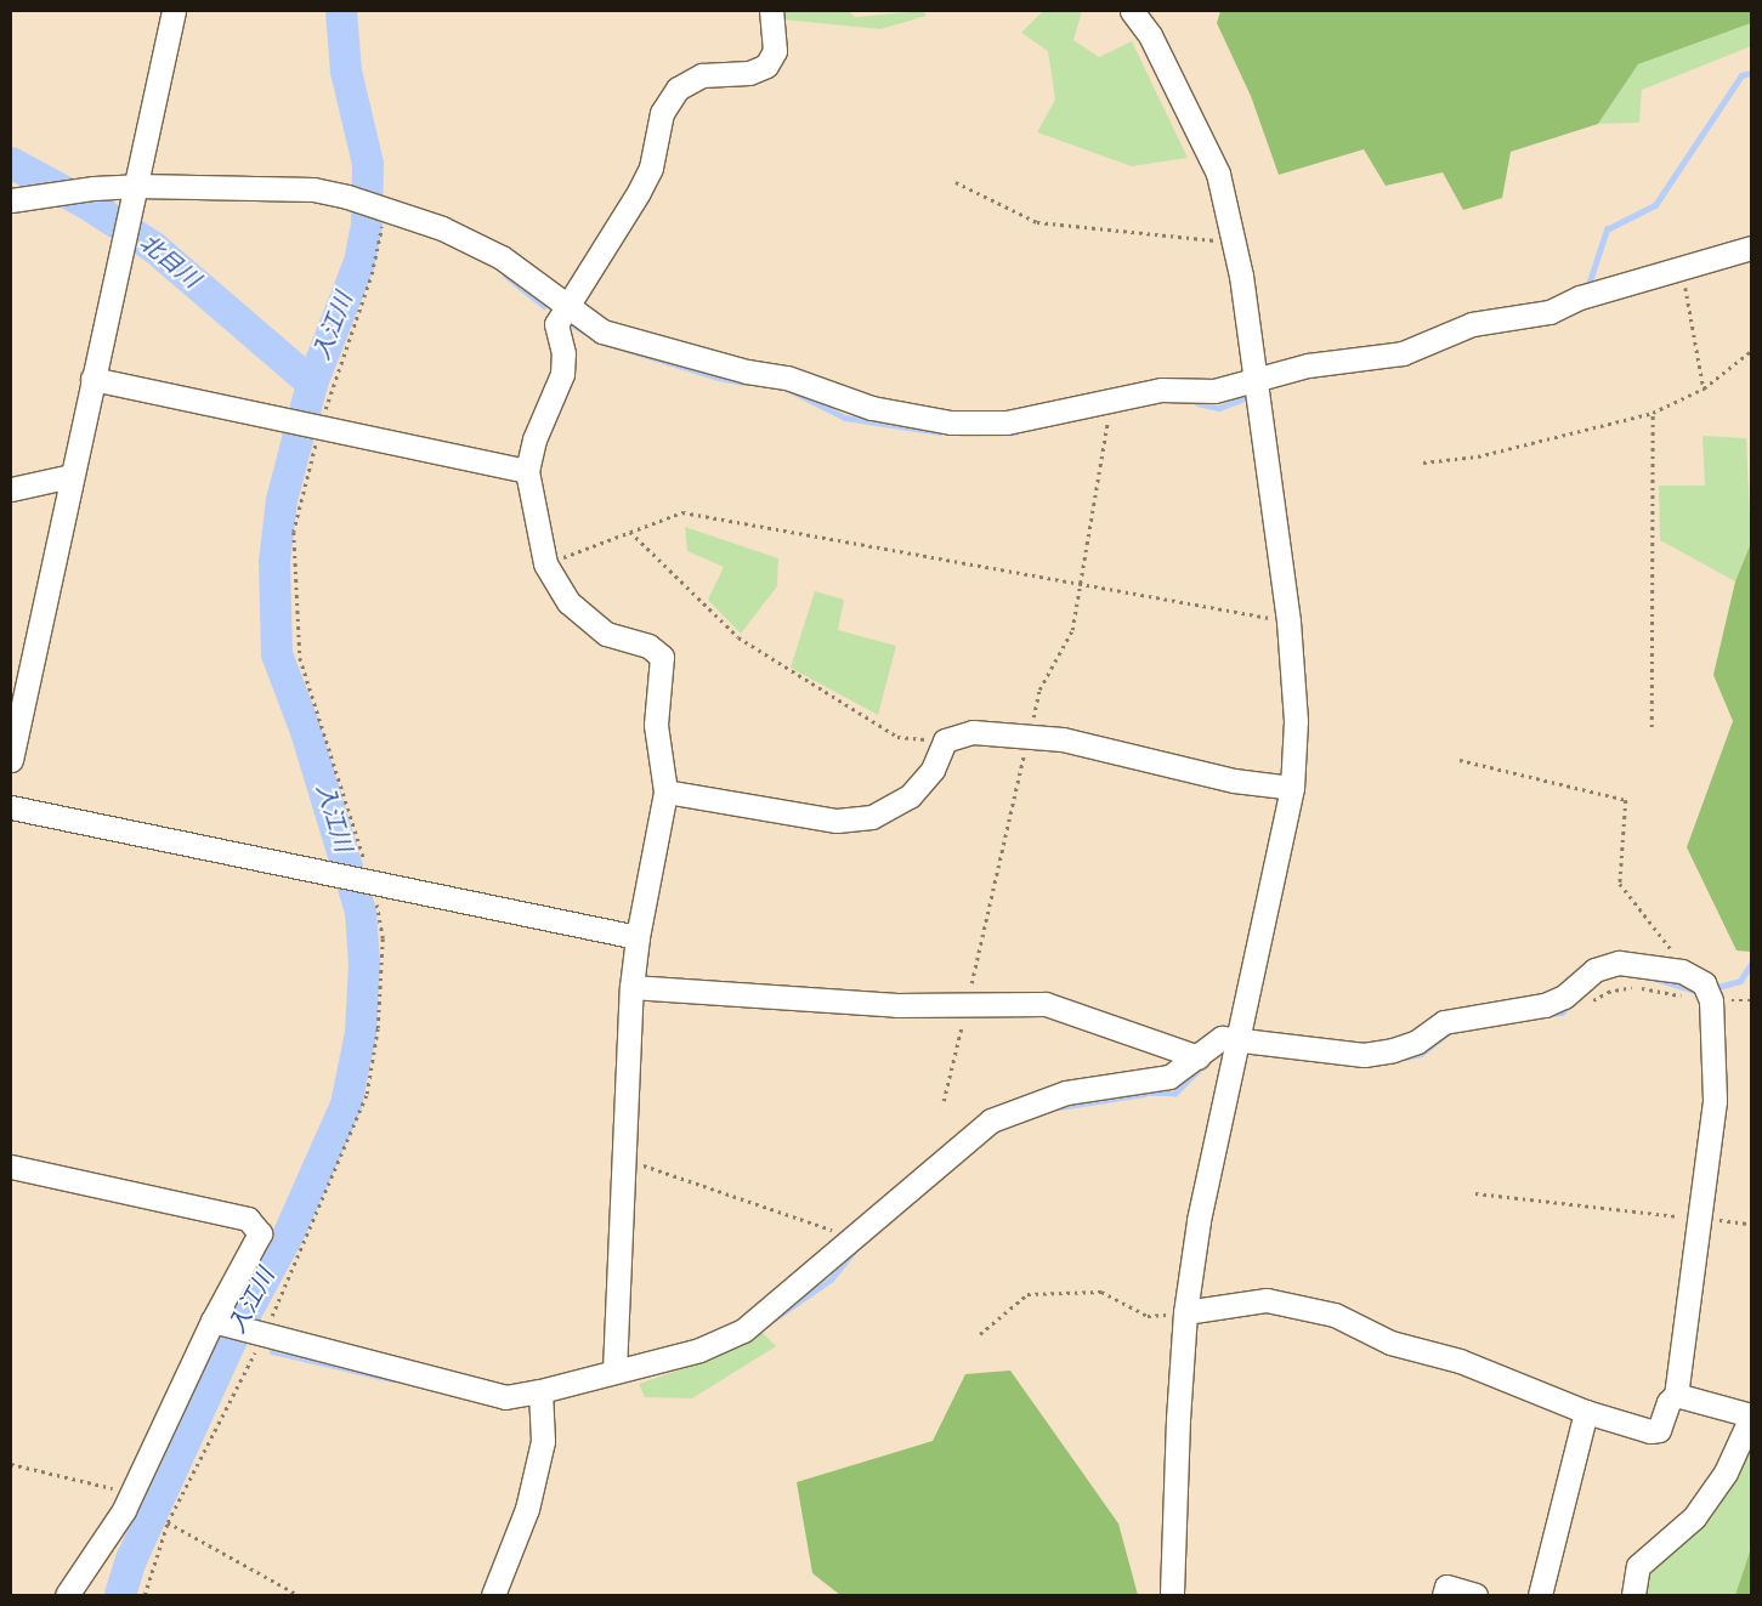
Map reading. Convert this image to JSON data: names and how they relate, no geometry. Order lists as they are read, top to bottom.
{
  "water": ["北目川", "入江川"]
}
